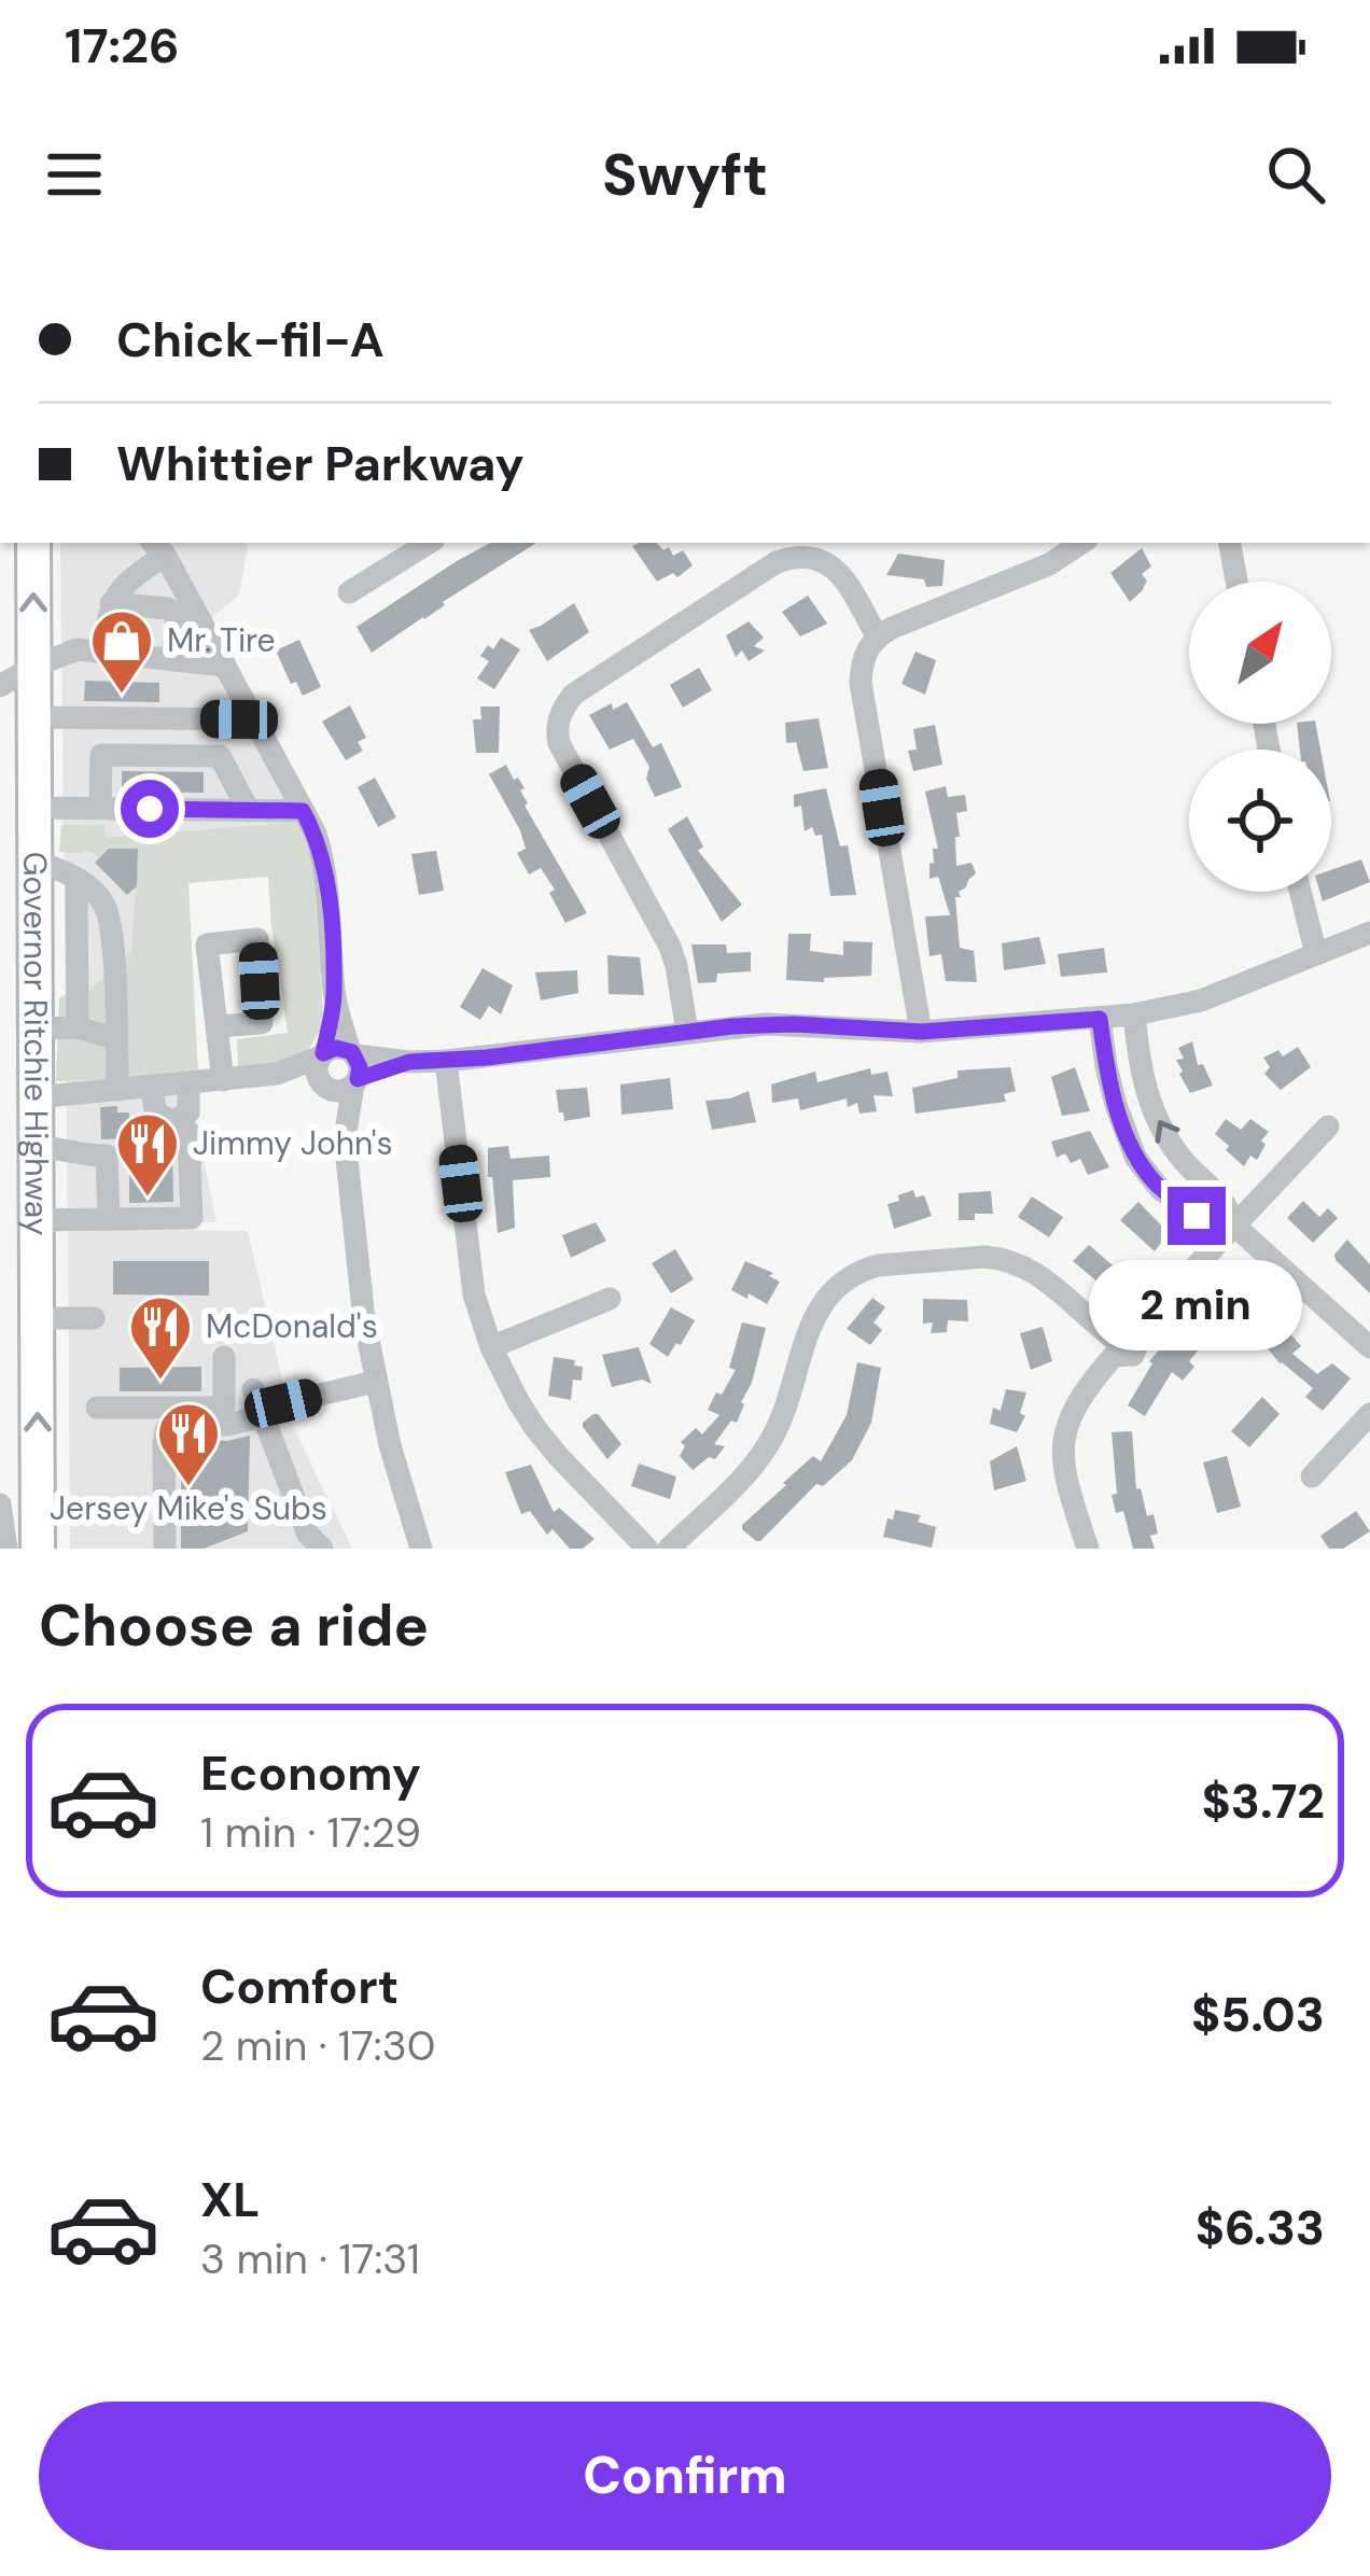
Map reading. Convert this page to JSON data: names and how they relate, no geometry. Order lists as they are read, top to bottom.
{
  "streets": {
    "highway": ["Governor Ritchie Highway"]
  },
  "one_way": ["Governor Ritchie Highway"],
  "places": {
    "shop": ["Mr. Tire"],
    "restaurant": ["Jimmy John's", "McDonald's", "Jersey Mike's Subs"]
  },
  "north": "top right",
  "page": {
    "status": "17:26",
    "header": "Swyft",
    "banner": ["Chick-fil-A", "Whittier Parkway"],
    "bubble": "2 min",
    "heading": "Choose a ride",
    "list": [
      {
        "name": "Economy",
        "note": "1 min · 17:29",
        "value": "$3.72"
      },
      {
        "name": "Comfort",
        "note": "2 min · 17:30",
        "value": "$5.03"
      },
      {
        "name": "XL",
        "note": "3 min · 17:31",
        "value": "$6.33"
      }
    ],
    "buttons": "Confirm"
  }
}
